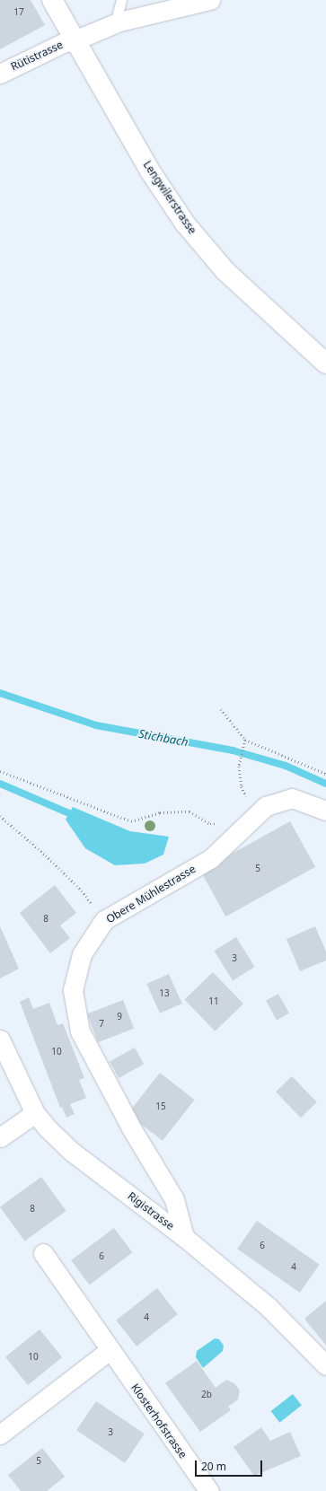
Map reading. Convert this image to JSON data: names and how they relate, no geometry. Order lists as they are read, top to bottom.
{
  "streets": {
    "street": [
      "Rütistrasse",
      "Lengwilerstrasse",
      "Obere Mühlestrasse",
      "Rigistrasse",
      "Klosterhofstrasse"
    ]
  },
  "crossings": [
    ["Rütistrasse", "Lengwilerstrasse"],
    ["Obere Mühlestrasse", "Rigistrasse"]
  ],
  "water": ["Stichbach"],
  "house_numbers": [
    "17",
    "5",
    "8",
    "3",
    "13",
    "11",
    "9",
    "7",
    "10",
    "15",
    "8",
    "6",
    "6",
    "4",
    "4",
    "10",
    "2b",
    "3",
    "5"
  ],
  "scale_bar": "20 m"
}
